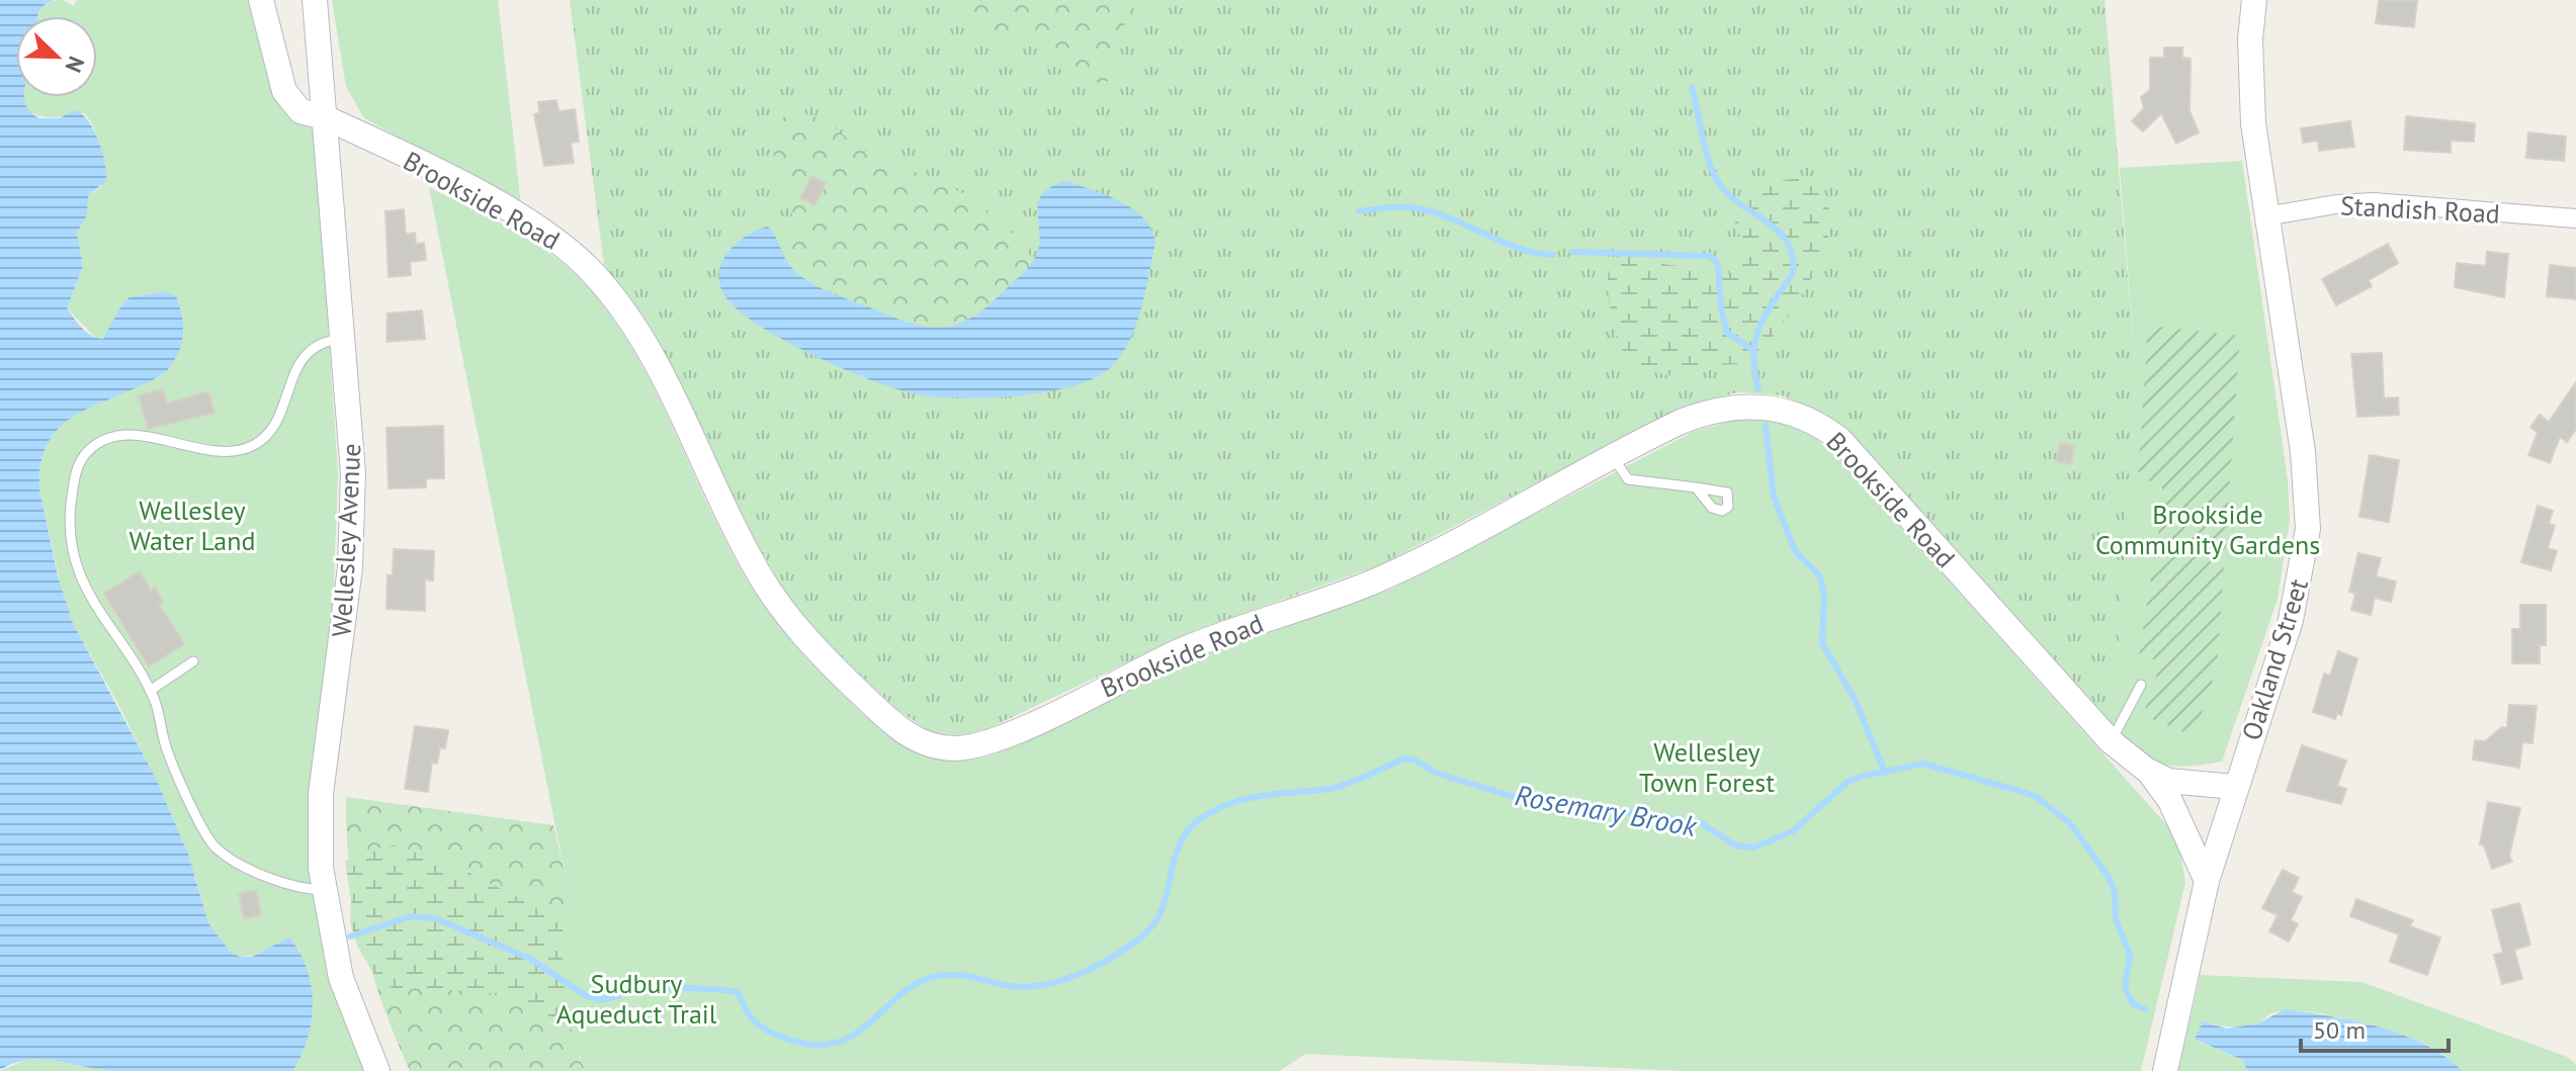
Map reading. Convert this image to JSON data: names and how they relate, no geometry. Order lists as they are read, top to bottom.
{
  "streets": {
    "street": [
      "Brookside Road",
      "Standish Road",
      "Wellesley Avenue",
      "Oakland Street"
    ]
  },
  "crossings": [
    ["Brookside Road", "Wellesley Avenue"],
    ["Brookside Road", "Oakland Street"],
    ["Standish Road", "Oakland Street"]
  ],
  "water": ["Rosemary Brook"],
  "parks": [
    "Wellesley Water Land",
    "Brookside Community Gardens",
    "Wellesley Town Forest",
    "Sudbury Aqueduct Trail"
  ],
  "scale_bar": "50 m",
  "north": "bottom right"
}
